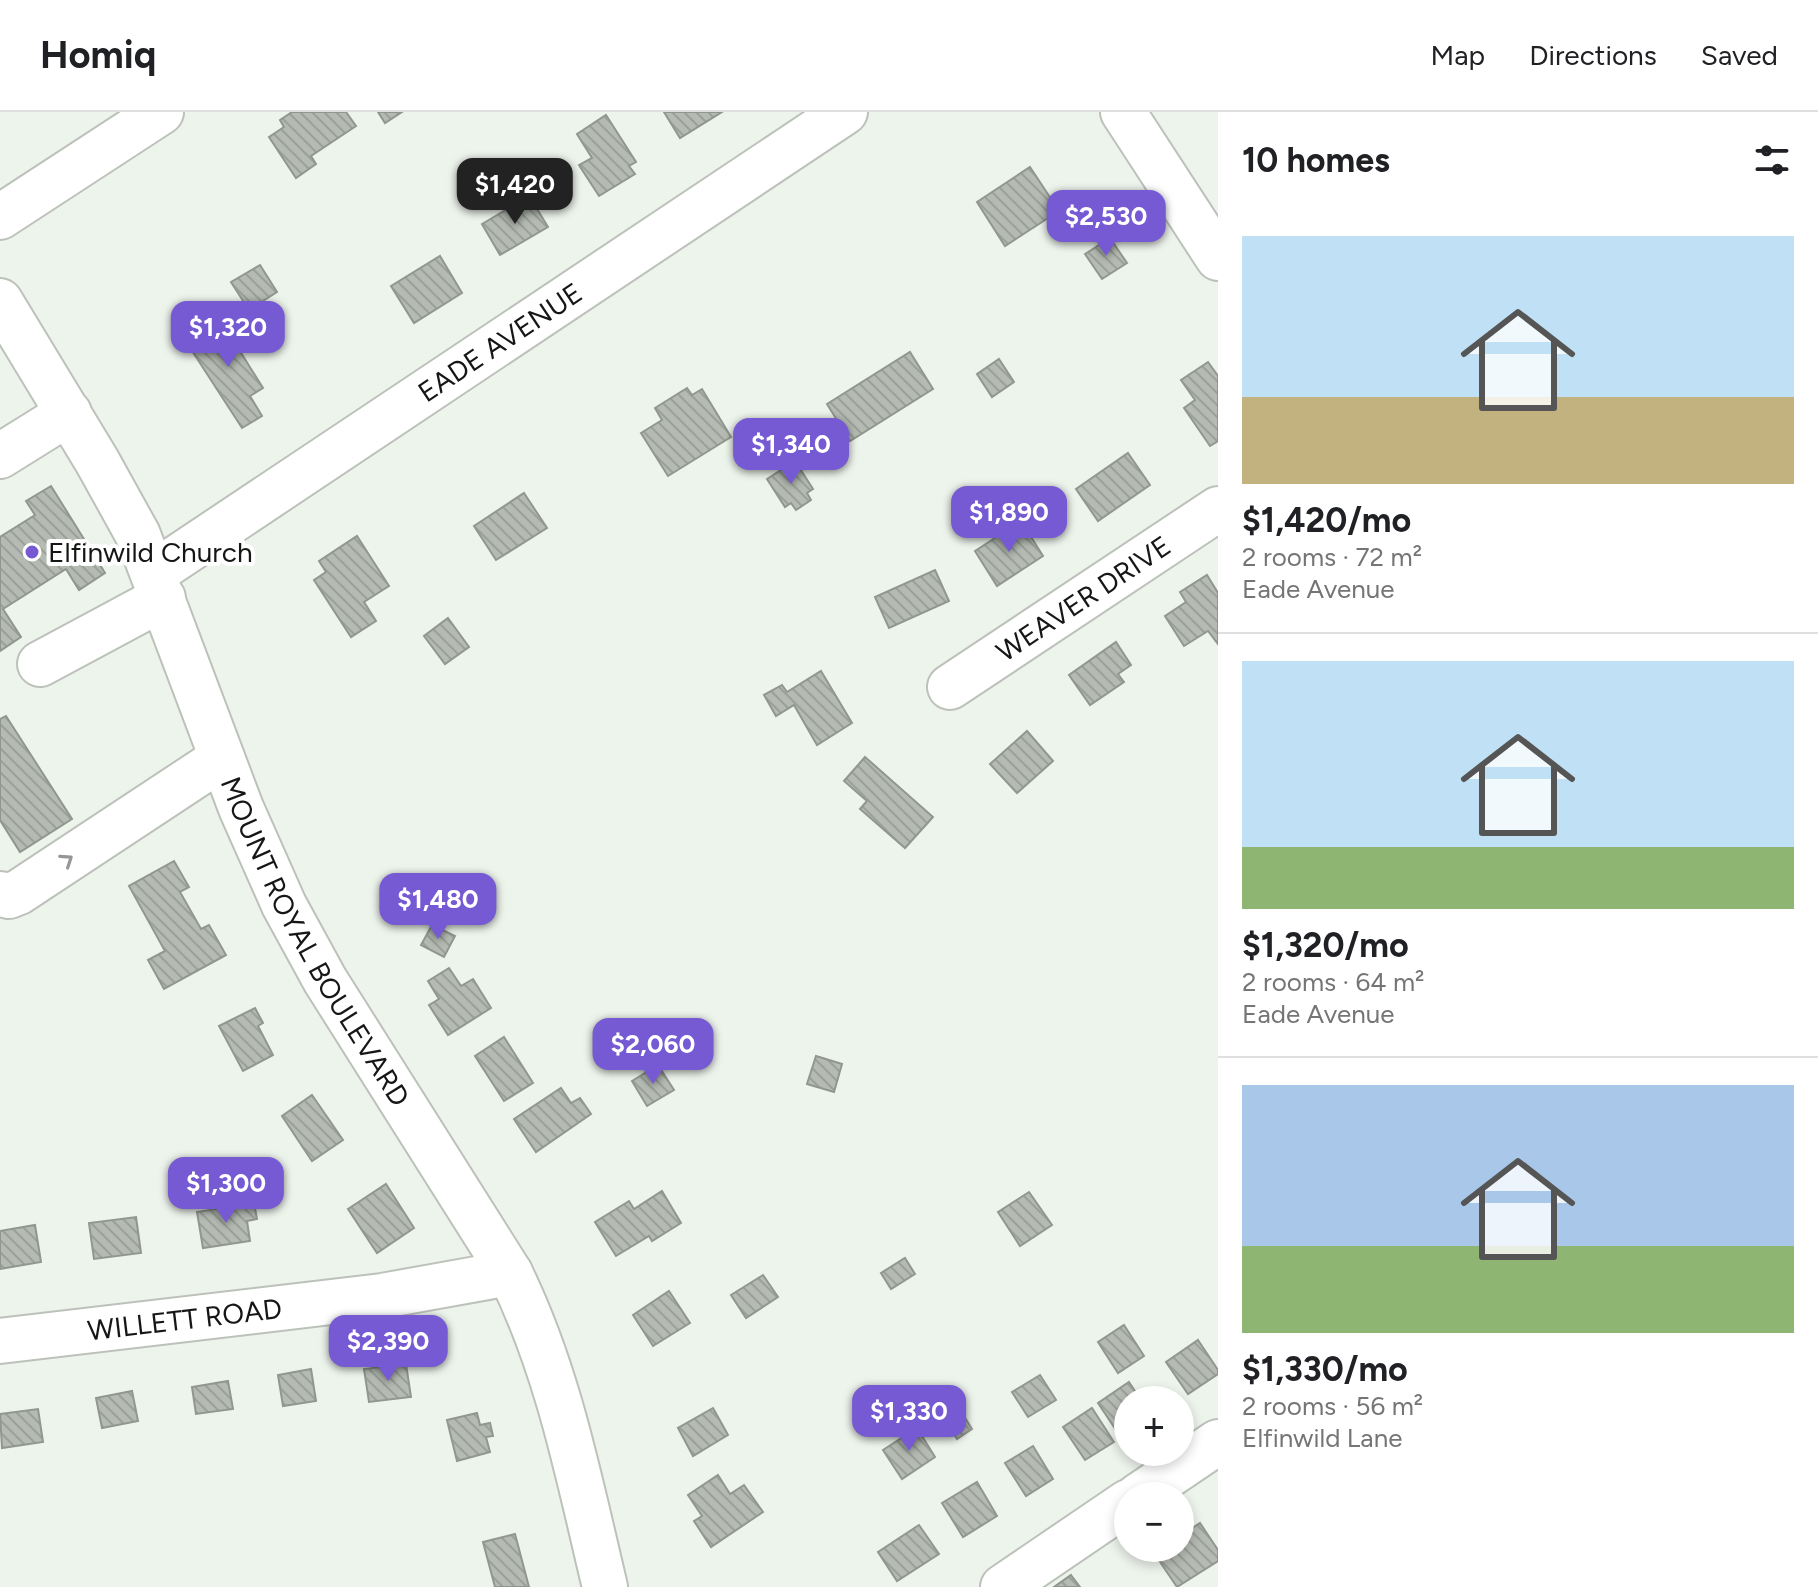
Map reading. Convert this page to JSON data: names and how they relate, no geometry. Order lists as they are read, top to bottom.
{
  "streets": {
    "street": [
      "EADE AVENUE",
      "WEAVER DRIVE",
      "MOUNT ROYAL BOULEVARD",
      "WILLETT ROAD"
    ]
  },
  "crossings": [
    ["EADE AVENUE", "MOUNT ROYAL BOULEVARD"],
    ["MOUNT ROYAL BOULEVARD", "WILLETT ROAD"]
  ],
  "places": ["Elfinwild Church"],
  "page": {
    "header": "Homiq",
    "nav": ["Map", "Directions", "Saved"],
    "heading": "10 homes",
    "price": [
      "$1,420",
      "$2,530",
      "$1,320",
      "$1,340",
      "$1,890",
      "$1,480",
      "$2,060",
      "$1,300",
      "$2,390",
      "$1,330"
    ],
    "list": [
      {
        "name": "$1,420/mo",
        "note": "2 rooms · 72 m² · Eade Avenue"
      },
      {
        "name": "$1,320/mo",
        "note": "2 rooms · 64 m² · Eade Avenue"
      },
      {
        "name": "$1,330/mo",
        "note": "2 rooms · 56 m² · Elfinwild Lane"
      }
    ],
    "map_buttons": ["+", "−"]
  }
}
